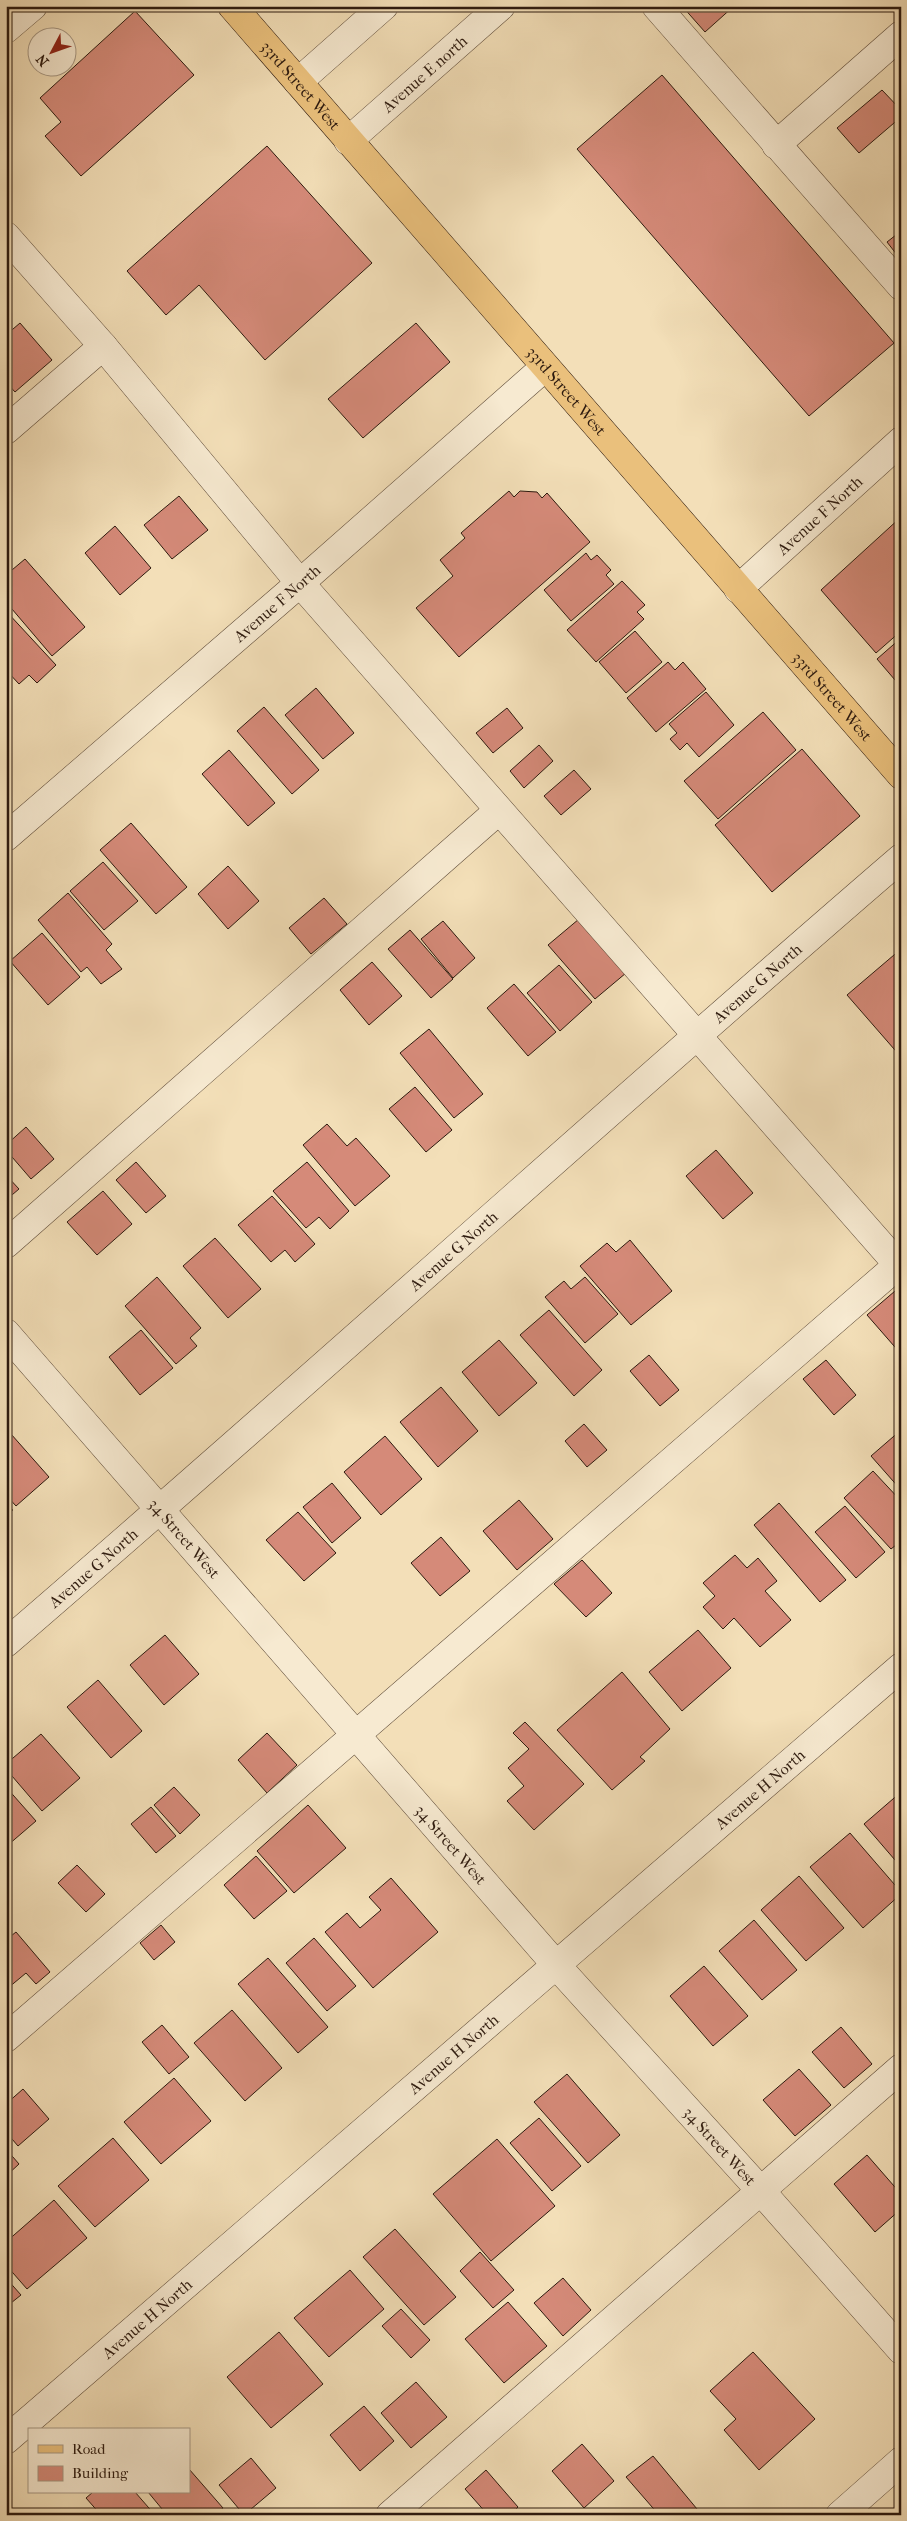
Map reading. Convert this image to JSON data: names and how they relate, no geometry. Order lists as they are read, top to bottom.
{
  "streets": {
    "main road": ["33rd Street West"],
    "street": [
      "Avenue E north",
      "Avenue F North",
      "Avenue G North",
      "34 Street West",
      "Avenue H North"
    ]
  },
  "crossings": [
    ["Avenue E north", "33rd Street West"],
    ["33rd Street West", "Avenue F North"],
    ["Avenue G North", "34 Street West"],
    ["34 Street West", "Avenue H North"]
  ],
  "legend": ["Road", "Building"],
  "north": "bottom left"
}
